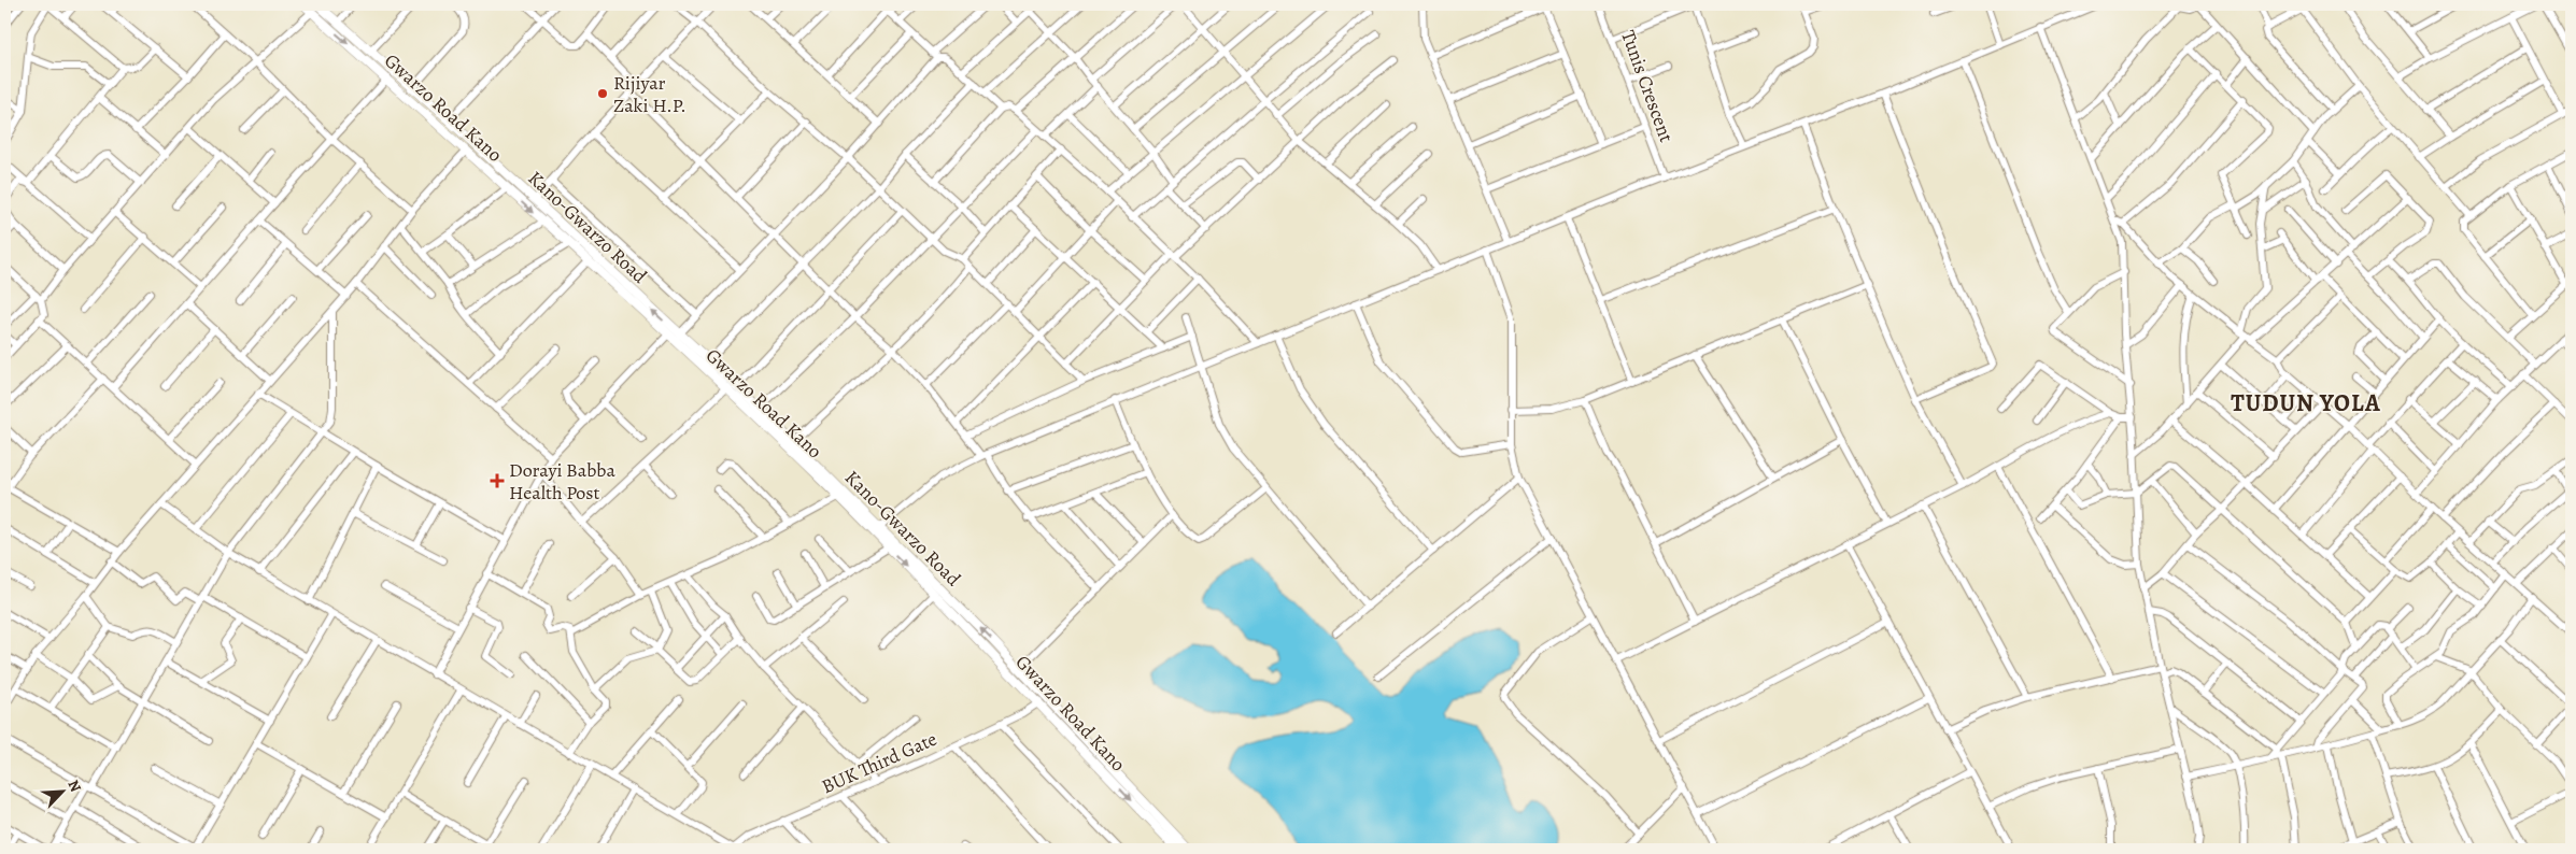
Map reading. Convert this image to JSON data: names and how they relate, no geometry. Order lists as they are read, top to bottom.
{
  "streets": {
    "main road": ["Gwarzo Road Kano", "Kano-Gwarzo Road"],
    "street": ["Tunis Crescent", "BUK Third Gate"]
  },
  "crossings": [
    ["Gwarzo Road Kano", "Kano-Gwarzo Road"],
    ["Gwarzo Road Kano", "BUK Third Gate"]
  ],
  "districts": ["TUDUN YOLA"],
  "places": {
    "other": ["Rijiyar Zaki H.P."],
    "health": ["Dorayi Babba Health Post"]
  },
  "north": "top right"
}
